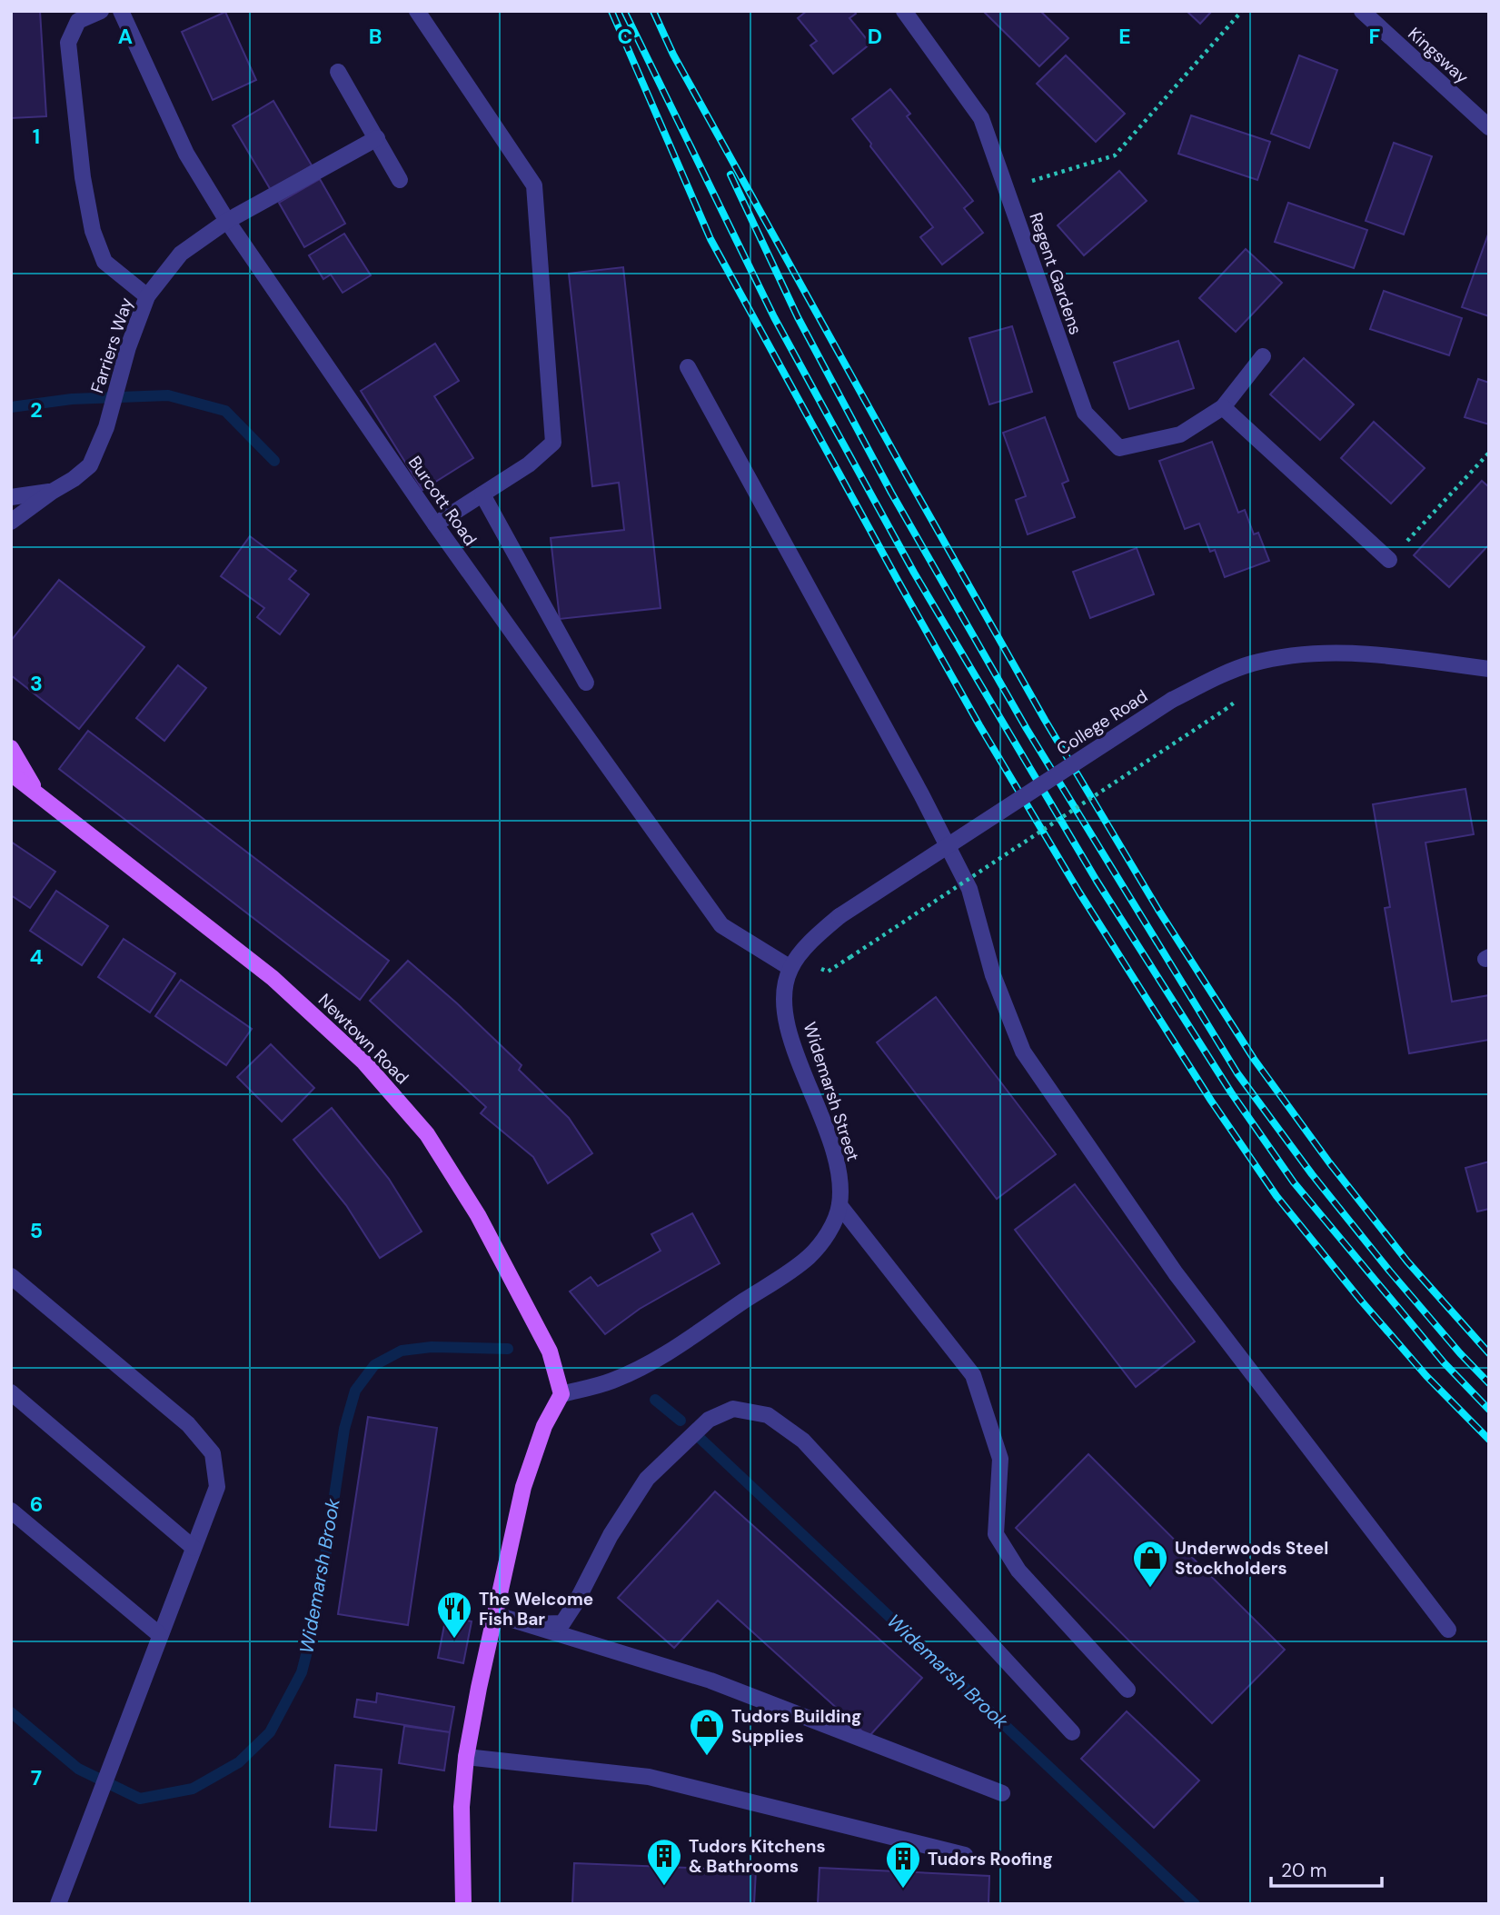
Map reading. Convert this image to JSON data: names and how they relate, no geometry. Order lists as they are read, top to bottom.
{
  "streets": {
    "main road": ["Newtown Road"],
    "street": [
      "Kingsway",
      "Regent Gardens",
      "Farriers Way",
      "Burcott Road",
      "College Road",
      "Widemarsh Street"
    ]
  },
  "crossings": [
    ["Farriers Way", "Burcott Road"],
    ["Burcott Road", "College Road"],
    ["Burcott Road", "Widemarsh Street"],
    ["College Road", "Widemarsh Street"],
    ["Newtown Road", "Widemarsh Street"]
  ],
  "water": ["Widemarsh Brook"],
  "places": {
    "shop": ["Underwoods Steel Stockholders", "Tudors Building Supplies"],
    "restaurant": ["The Welcome Fish Bar"],
    "building": ["Tudors Kitchens & Bathrooms", "Tudors Roofing"]
  },
  "scale_bar": "20 m",
  "grid": {
    "columns": [
      "A",
      "B",
      "C",
      "D",
      "E",
      "F"
    ],
    "rows": [
      "1",
      "2",
      "3",
      "4",
      "5",
      "6",
      "7"
    ]
  }
}
